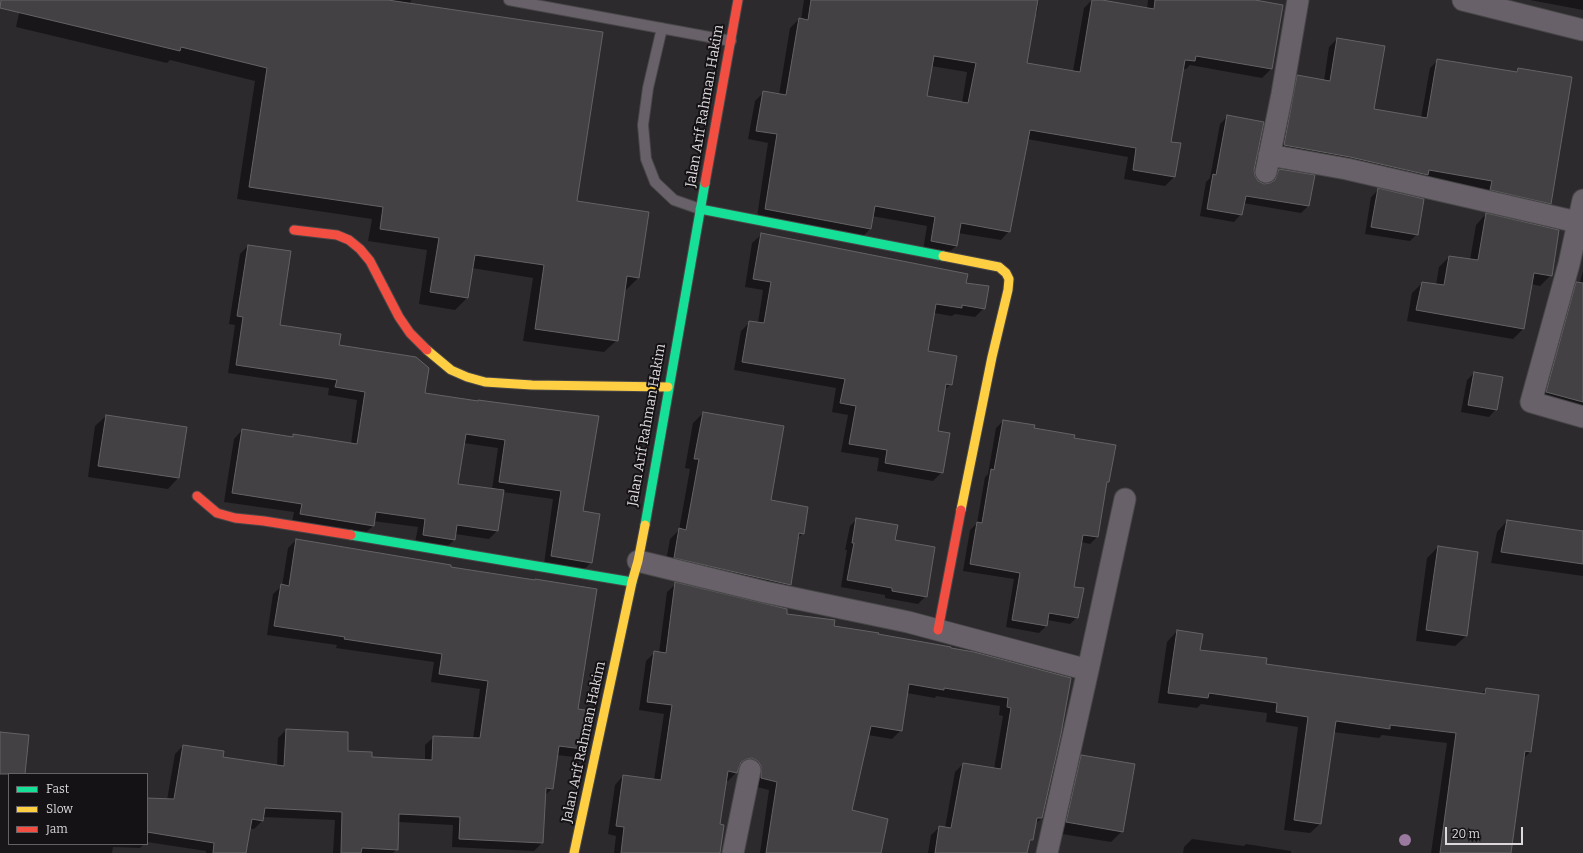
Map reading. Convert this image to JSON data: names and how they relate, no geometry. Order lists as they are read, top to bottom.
{
  "streets": {
    "street": ["Jalan Arif Rahman Hakim"]
  },
  "legend": ["Fast", "Slow", "Jam"],
  "scale_bar": "20 m"
}
